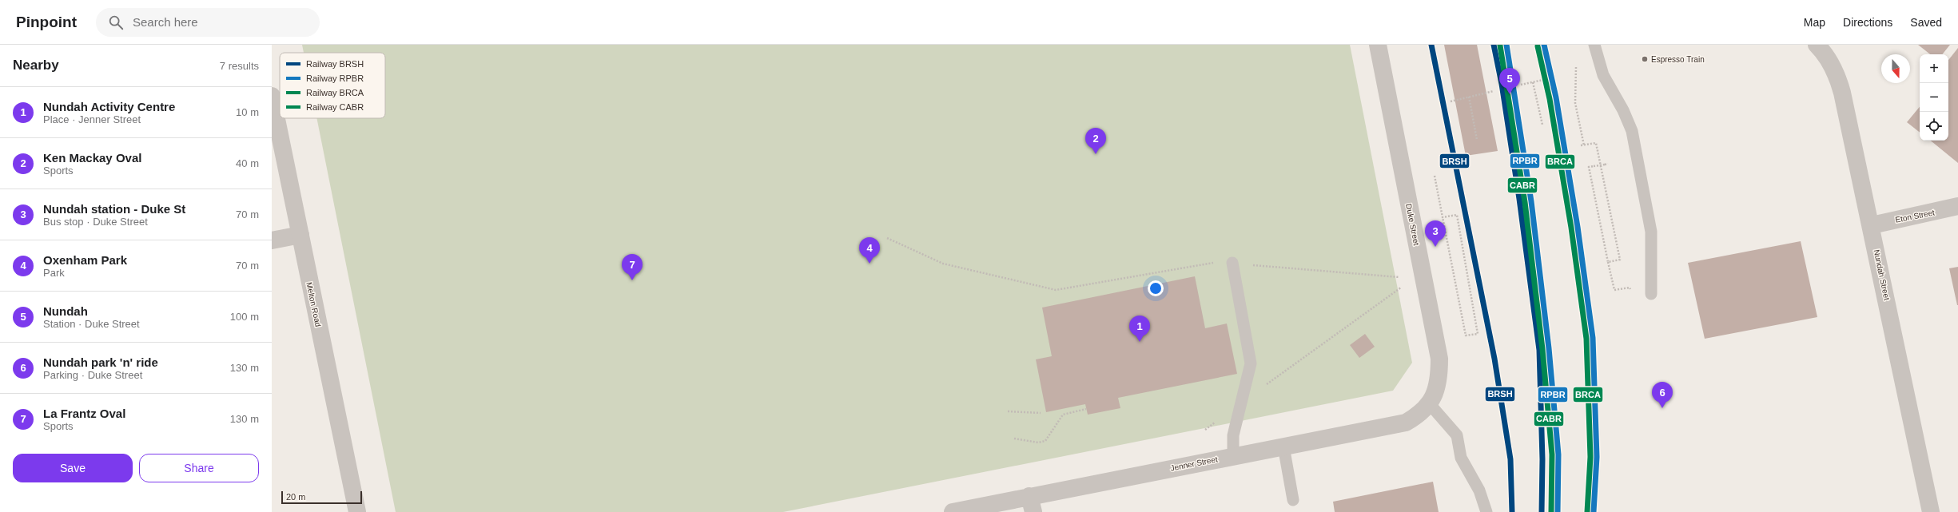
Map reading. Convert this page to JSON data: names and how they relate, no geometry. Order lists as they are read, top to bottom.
{
  "streets": {
    "street": [
      "Eton Street",
      "Duke Street",
      "Nundah Street",
      "Melton Road",
      "Jenner Street"
    ]
  },
  "crossings": [
    ["Eton Street", "Nundah Street"],
    ["Duke Street", "Jenner Street"]
  ],
  "places": ["Espresso Train"],
  "lines": [
    "rail line BRSH",
    "rail line RPBR",
    "rail line CABR",
    "rail line BRCA"
  ],
  "legend": [
    "Railway BRSH",
    "Railway RPBR",
    "Railway BRCA",
    "Railway CABR"
  ],
  "scale_bar": "20 m",
  "north": "bottom",
  "page": {
    "header": "Pinpoint",
    "search": "Search here",
    "nav": ["Map", "Directions", "Saved"],
    "heading": ["Nearby", "7 results"],
    "map_buttons": ["+", "−"],
    "pins": [
      "5",
      "2",
      "3",
      "4",
      "7",
      "1",
      "6"
    ],
    "list": [
      {
        "mark": "1",
        "name": "Nundah Activity Centre",
        "note": "Place · Jenner Street",
        "value": "10 m"
      },
      {
        "mark": "2",
        "name": "Ken Mackay Oval",
        "note": "Sports",
        "value": "40 m"
      },
      {
        "mark": "3",
        "name": "Nundah station - Duke St",
        "note": "Bus stop · Duke Street",
        "value": "70 m"
      },
      {
        "mark": "4",
        "name": "Oxenham Park",
        "note": "Park",
        "value": "70 m"
      },
      {
        "mark": "5",
        "name": "Nundah",
        "note": "Station · Duke Street",
        "value": "100 m"
      },
      {
        "mark": "6",
        "name": "Nundah park 'n' ride",
        "note": "Parking · Duke Street",
        "value": "130 m"
      },
      {
        "mark": "7",
        "name": "La Frantz Oval",
        "note": "Sports",
        "value": "130 m"
      }
    ],
    "buttons": ["Save", "Share"],
    "scale": "20 m"
  }
}
